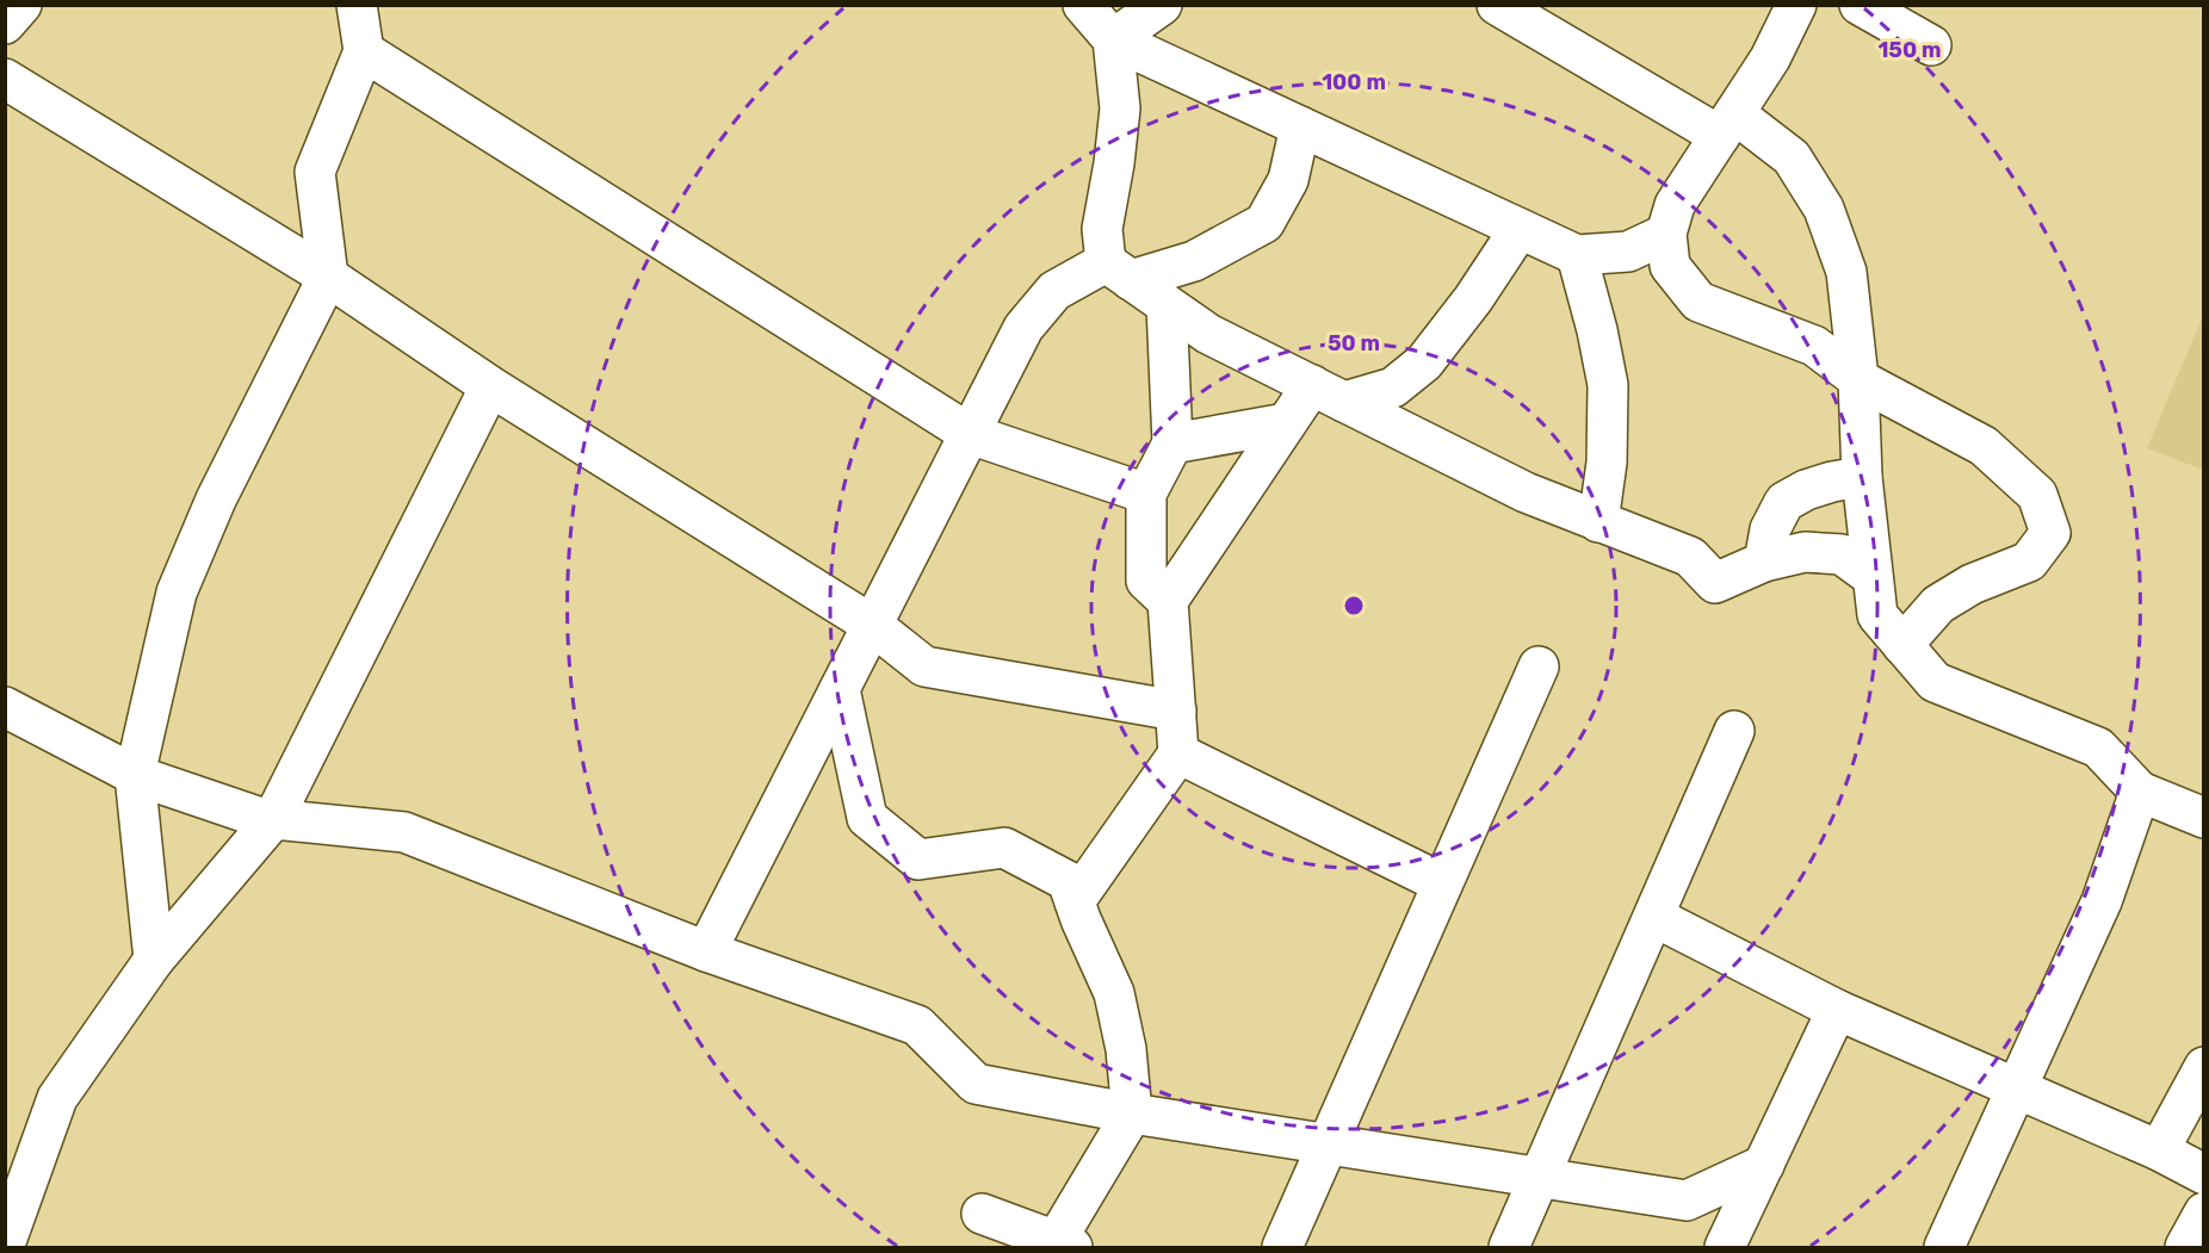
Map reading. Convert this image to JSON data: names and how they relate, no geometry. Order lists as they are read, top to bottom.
{
  "rings": ["150 m", "100 m", "50 m"]
}
